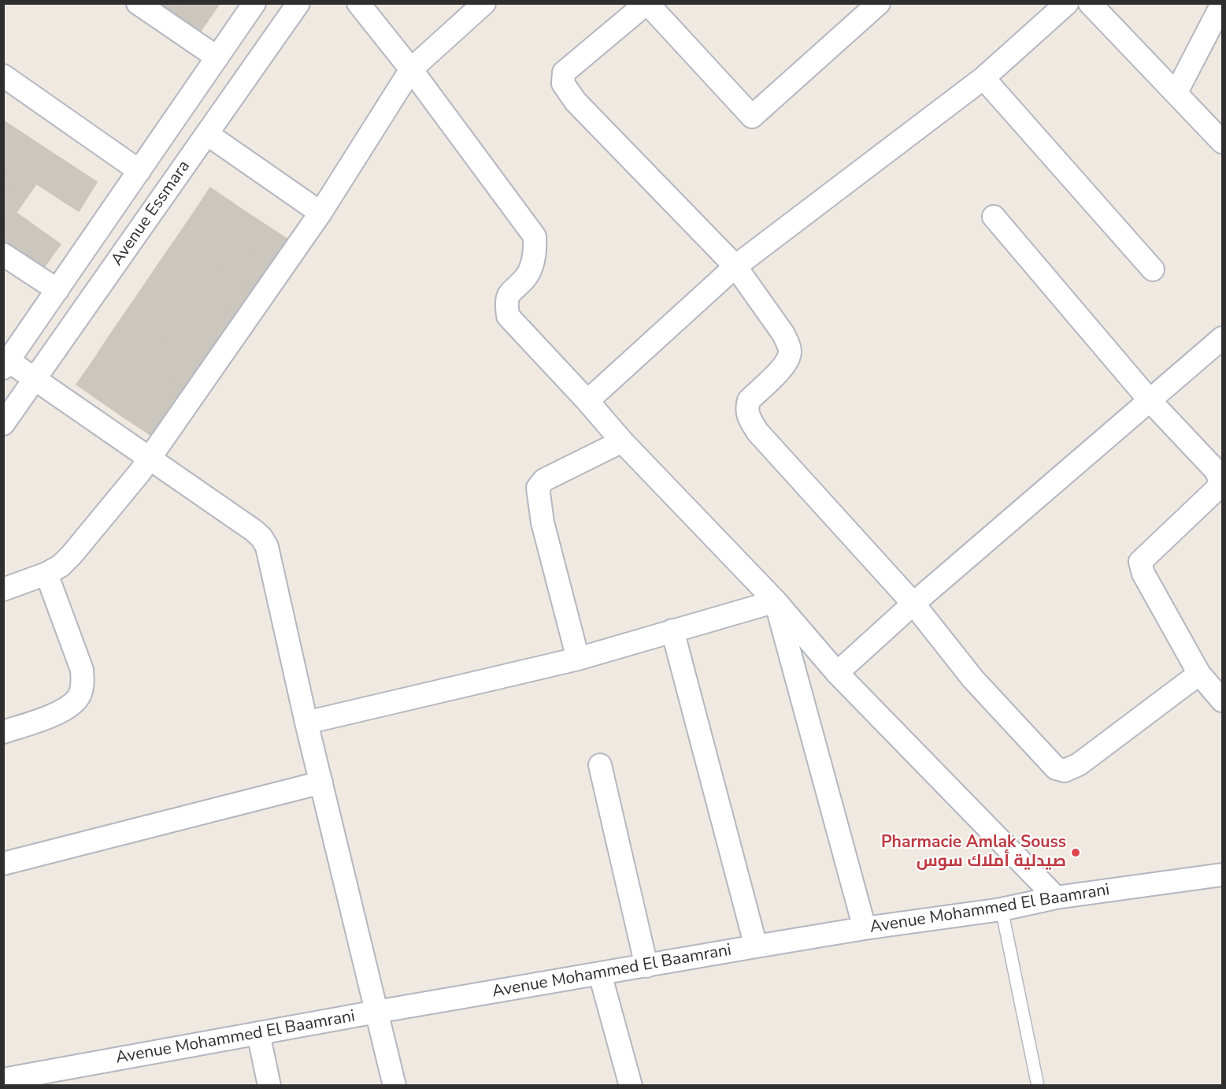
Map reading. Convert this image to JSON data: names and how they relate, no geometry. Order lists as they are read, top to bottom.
{
  "streets": {
    "street": ["Avenue Essmara", "Avenue Mohammed El Baamrani"]
  },
  "places": ["Pharmacie Amlak Souss صيدلية أملاك سوس"]
}
